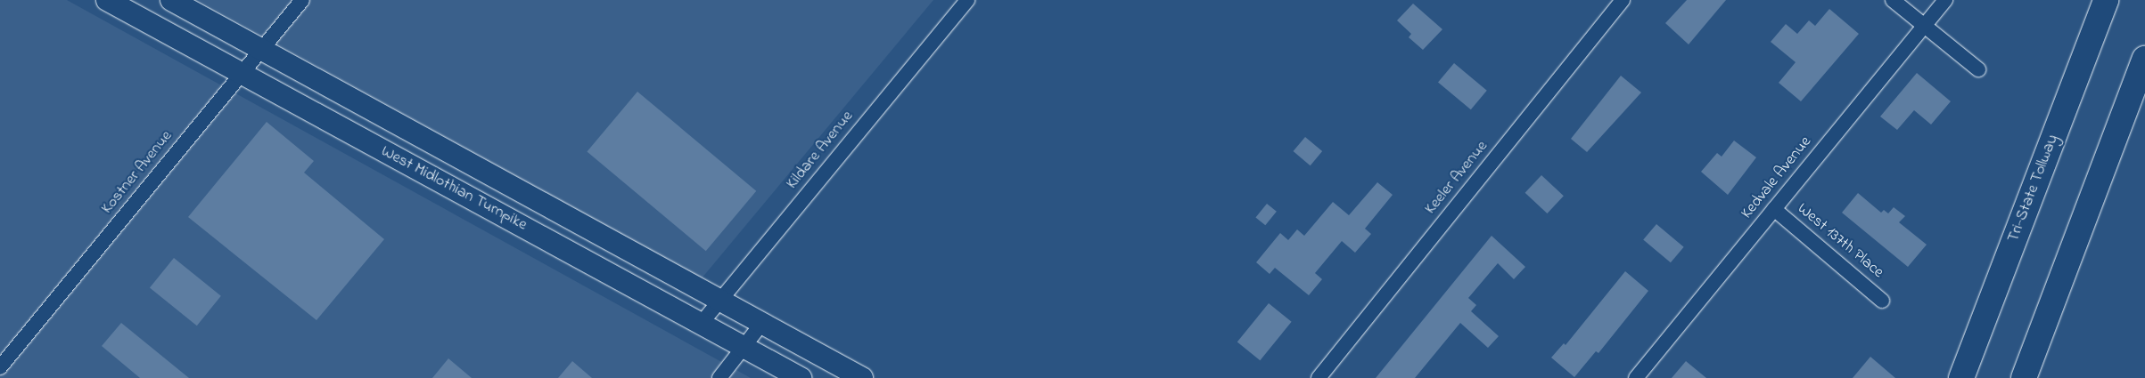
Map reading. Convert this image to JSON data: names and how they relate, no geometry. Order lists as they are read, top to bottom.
{
  "streets": {
    "highway": ["Tri-State Tollway"],
    "main road": ["West Midlothian Turnpike"],
    "street": [
      "Kildare Avenue",
      "Kostner Avenue",
      "Keeler Avenue",
      "Kedvale Avenue",
      "West 137th Place"
    ]
  },
  "crossings": [
    ["Kildare Avenue", "West Midlothian Turnpike"],
    ["Kostner Avenue", "West Midlothian Turnpike"],
    ["Kedvale Avenue", "West 137th Place"]
  ]
}
